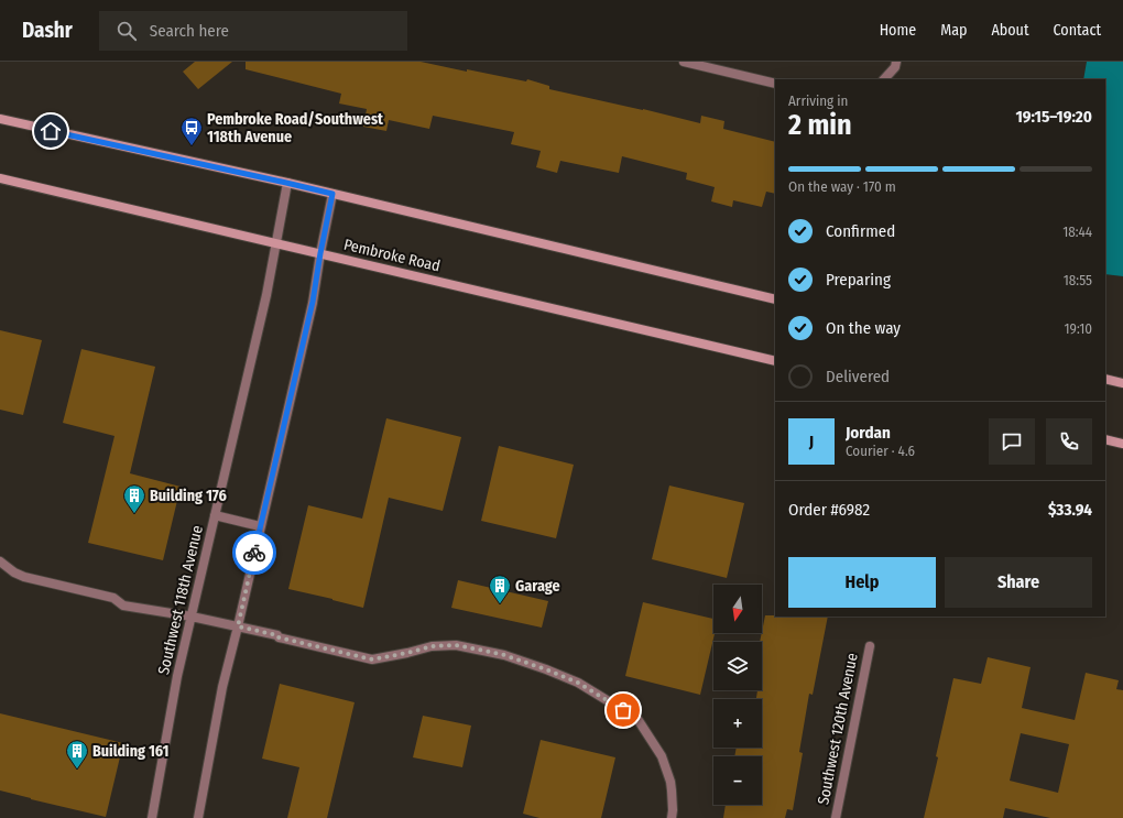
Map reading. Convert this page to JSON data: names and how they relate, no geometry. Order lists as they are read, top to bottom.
{
  "streets": {
    "main road": ["Pembroke Road"],
    "street": ["Southwest 118th Avenue", "Southwest 120th Avenue"]
  },
  "crossings": [
    ["Pembroke Road", "Southwest 118th Avenue"]
  ],
  "places": {
    "bus stop": ["Pembroke Road/Southwest 118th Avenue"],
    "building": ["Building 176", "Garage", "Building 161"]
  },
  "north": "bottom",
  "page": {
    "header": "Dashr",
    "search": "Search here",
    "nav": [
      "Home",
      "Map",
      "About",
      "Contact"
    ],
    "heading": ["2 min", "Arriving in", "19:15–19:20"],
    "panel": [
      "Jordan",
      "Courier · 4.6",
      "Order #6982",
      "$33.94"
    ],
    "bar": "On the way · 170 m",
    "list": [
      ["Confirmed", "18:44"],
      ["Preparing", "18:55"],
      ["On the way", "19:10"],
      "Delivered"
    ],
    "round": "J",
    "buttons": ["Help", "Share"],
    "map_buttons": ["+", "−"]
  }
}
